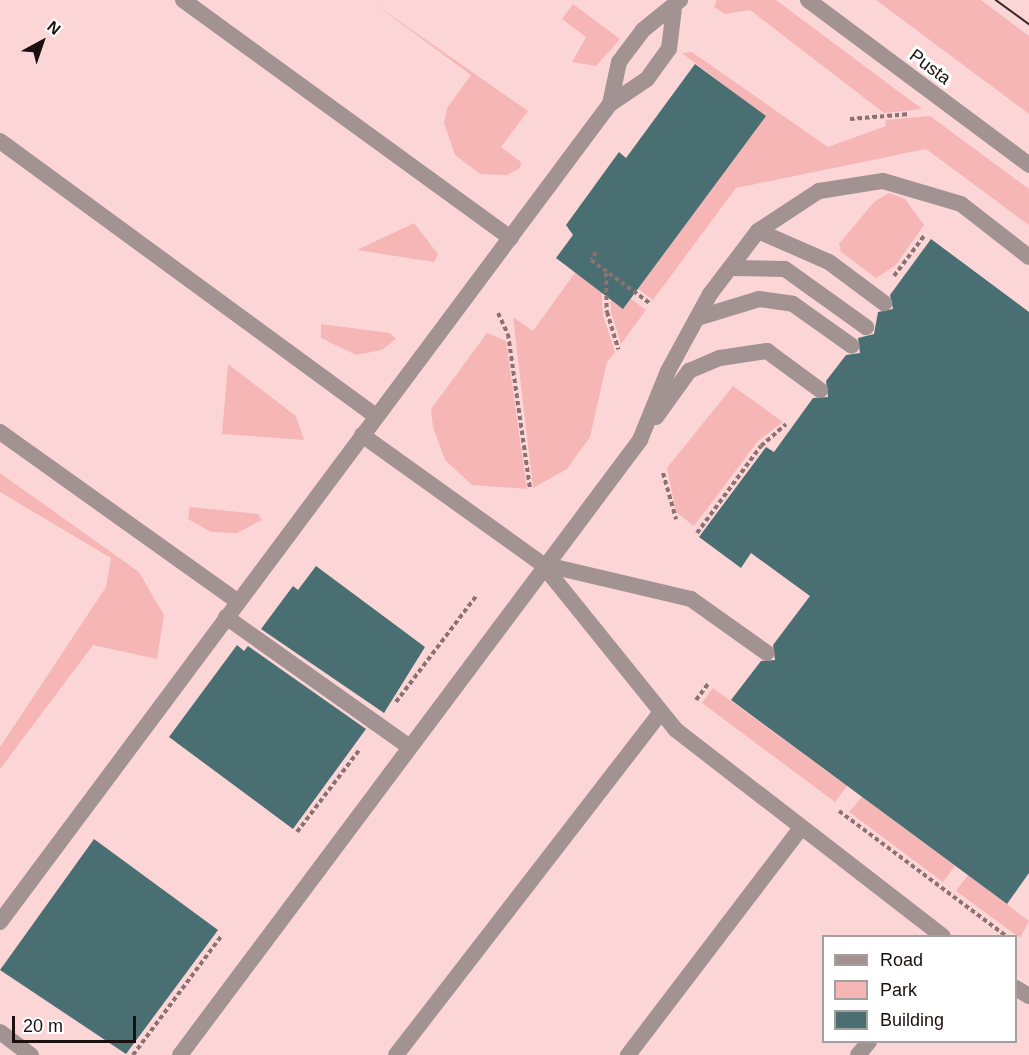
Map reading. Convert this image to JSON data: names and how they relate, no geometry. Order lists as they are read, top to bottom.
{
  "streets": {
    "street": ["Pusta"]
  },
  "legend": ["Road", "Park", "Building"],
  "scale_bar": "20 m",
  "north": "top right"
}
